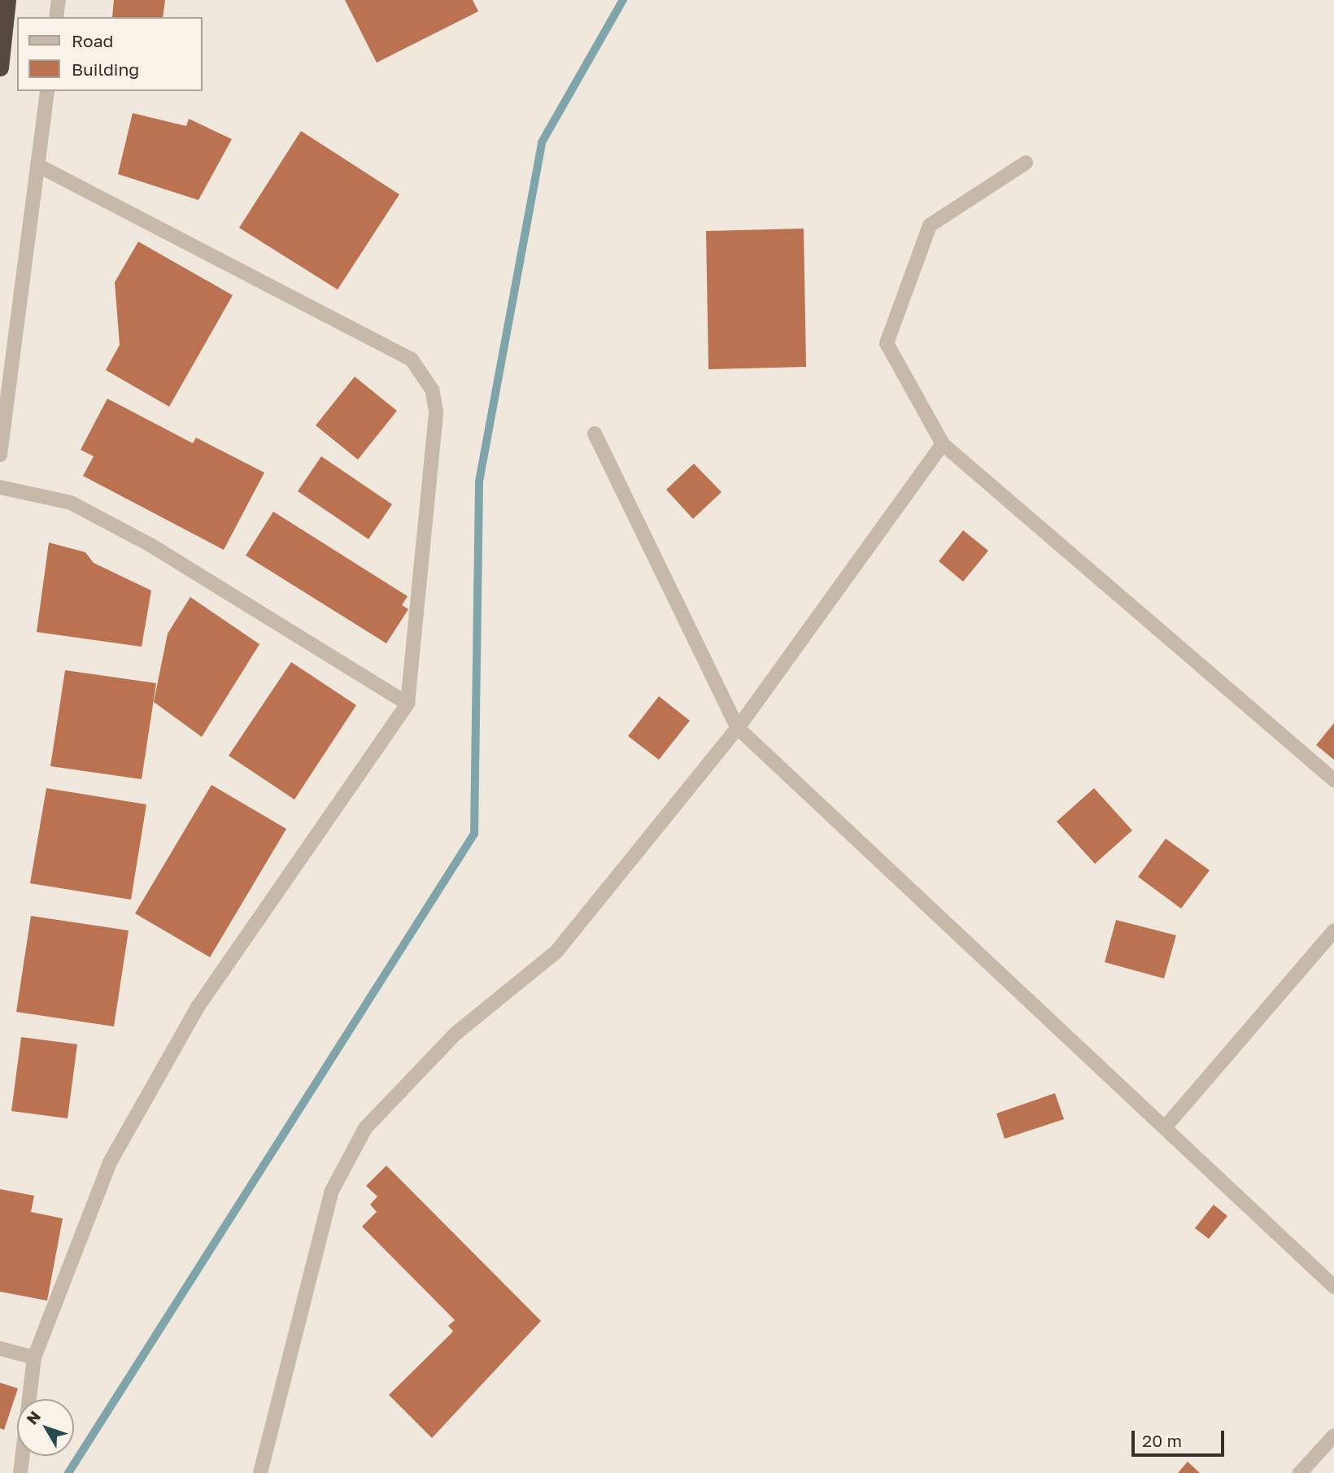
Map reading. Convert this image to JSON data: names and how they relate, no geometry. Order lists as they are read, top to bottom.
{
  "legend": ["Road", "Building"],
  "scale_bar": "20 m",
  "north": "top left"
}
